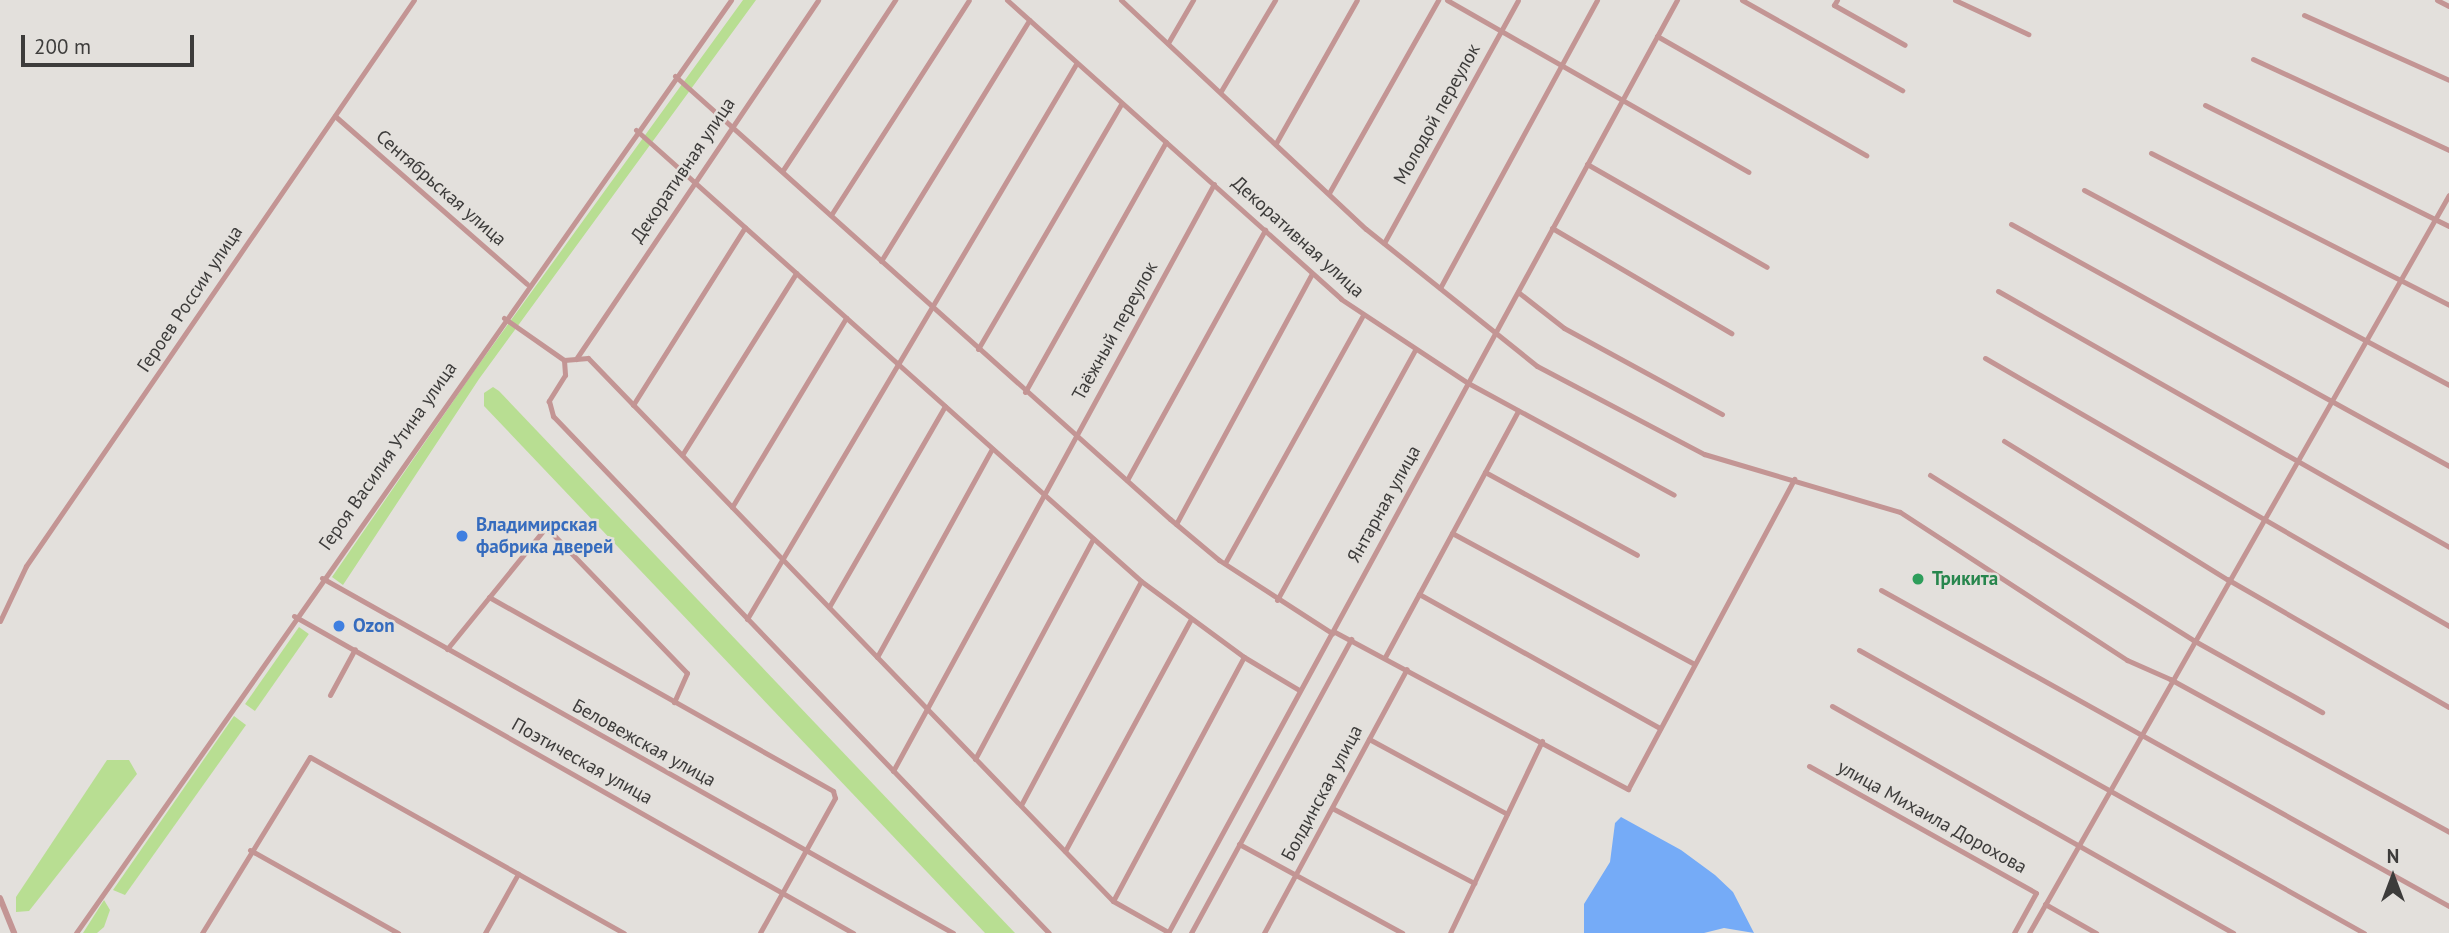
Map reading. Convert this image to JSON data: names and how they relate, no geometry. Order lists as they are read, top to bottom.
{
  "streets": {
    "street": [
      "Молодой переулок",
      "Декоративная улица",
      "Сентябрьская улица",
      "Героев России улица",
      "Таёжный переулок",
      "Героя Василия Утина улица",
      "Янтарная улица",
      "Беловежская улица",
      "Поэтическая улица",
      "Болдинская улица",
      "улица Михаила Дорохова"
    ]
  },
  "crossings": [
    ["Декоративная улица", "Таёжный переулок"],
    ["Декоративная улица", "Янтарная улица"],
    ["Сентябрьская улица", "Героев России улица"],
    ["Сентябрьская улица", "Героя Василия Утина улица"],
    ["Героя Василия Утина улица", "Беловежская улица"],
    ["Героя Василия Утина улица", "Поэтическая улица"]
  ],
  "places": ["Владимирская фабрика дверей", "Трикита", "Ozon"],
  "scale_bar": "200 m",
  "north": "top"
}
